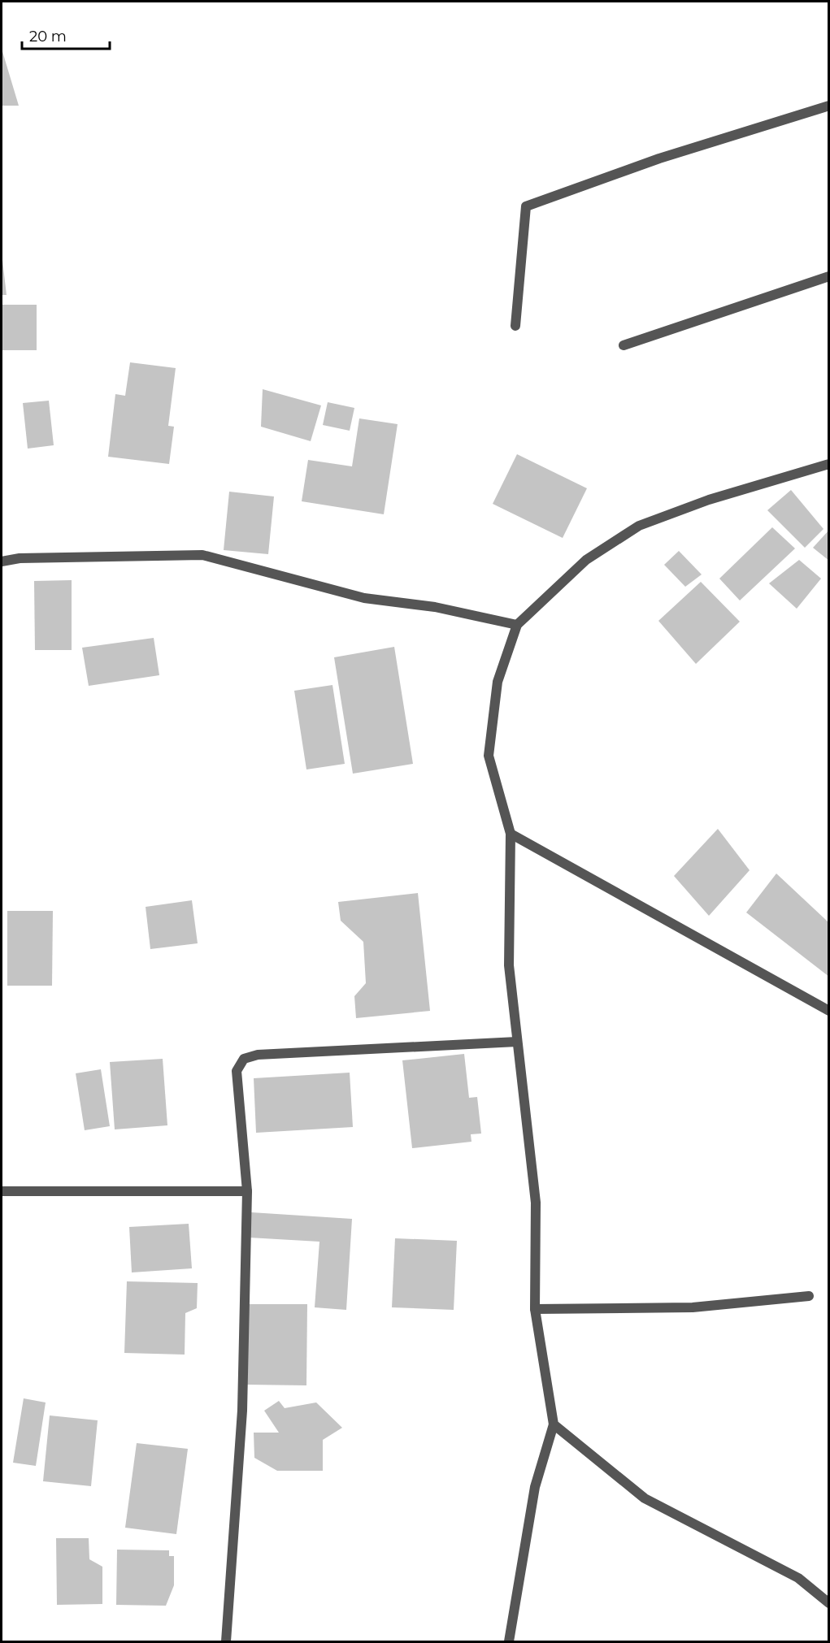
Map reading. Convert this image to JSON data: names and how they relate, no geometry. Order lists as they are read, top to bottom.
{
  "scale_bar": "20 m"
}
